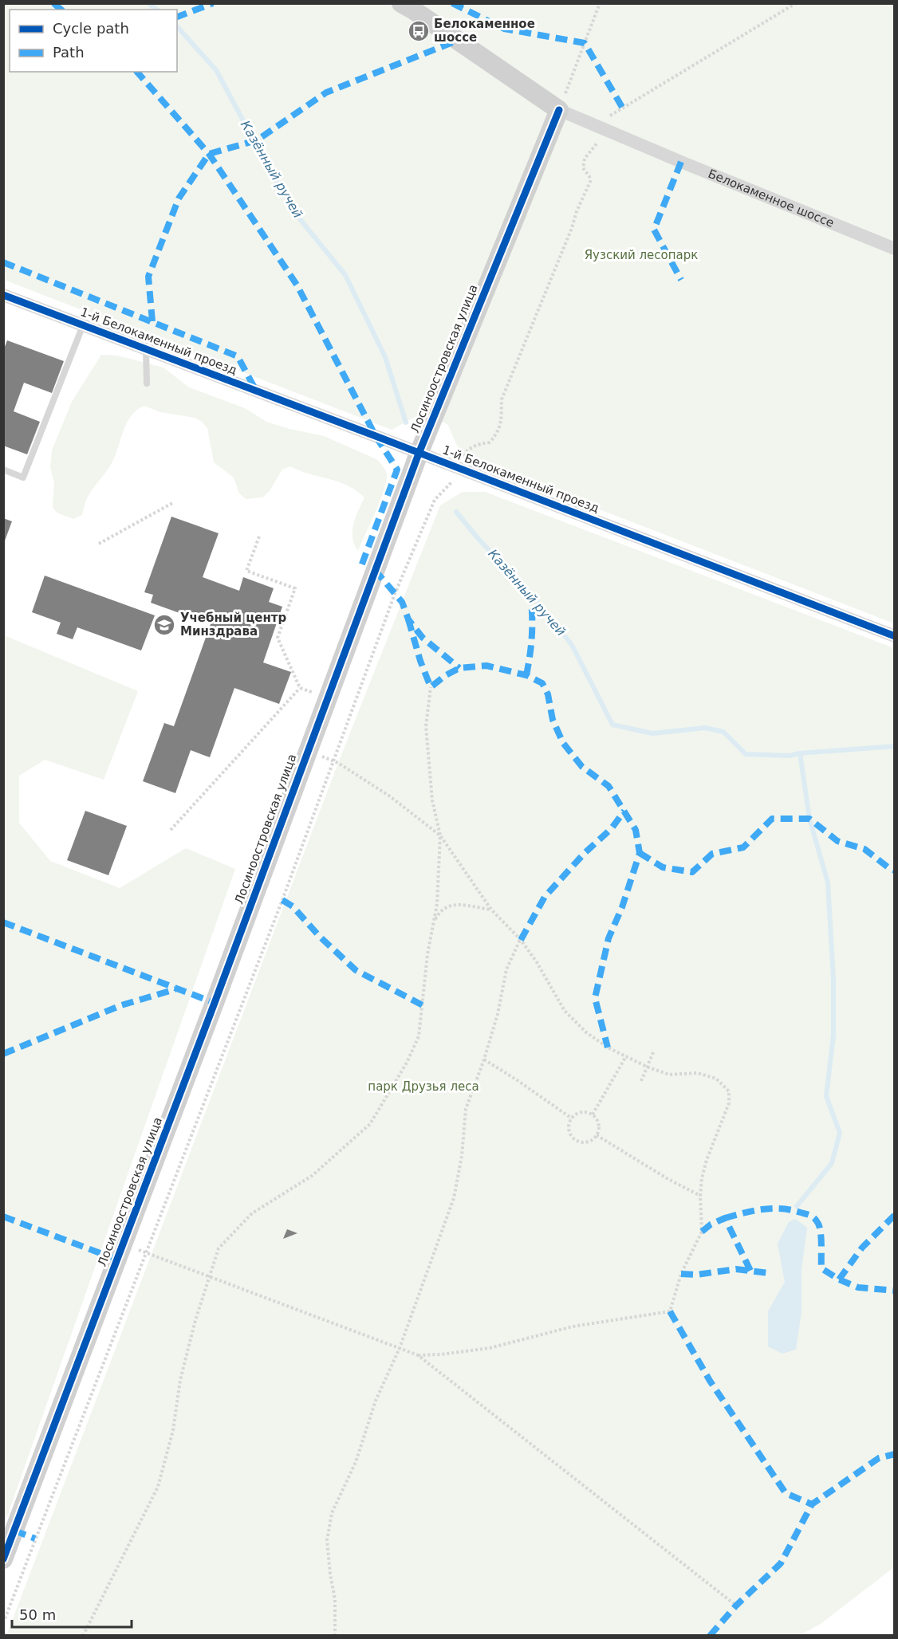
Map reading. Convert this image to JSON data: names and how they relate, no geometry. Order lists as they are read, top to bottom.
{
  "streets": {
    "street": ["Белокаменное шоссе", "1-й Белокаменный проезд", "Лосиноостровская улица"]
  },
  "crossings": [
    ["Белокаменное шоссе", "Лосиноостровская улица"],
    ["1-й Белокаменный проезд", "Лосиноостровская улица"]
  ],
  "water": ["Казённый ручей"],
  "parks": ["Яузский лесопарк", "парк Друзья леса"],
  "places": {
    "bus stop": ["Белокаменное шоссе"],
    "school or university": ["Учебный центр Минздрава"]
  },
  "legend": ["Cycle path", "Path"],
  "scale_bar": "50 m"
}
